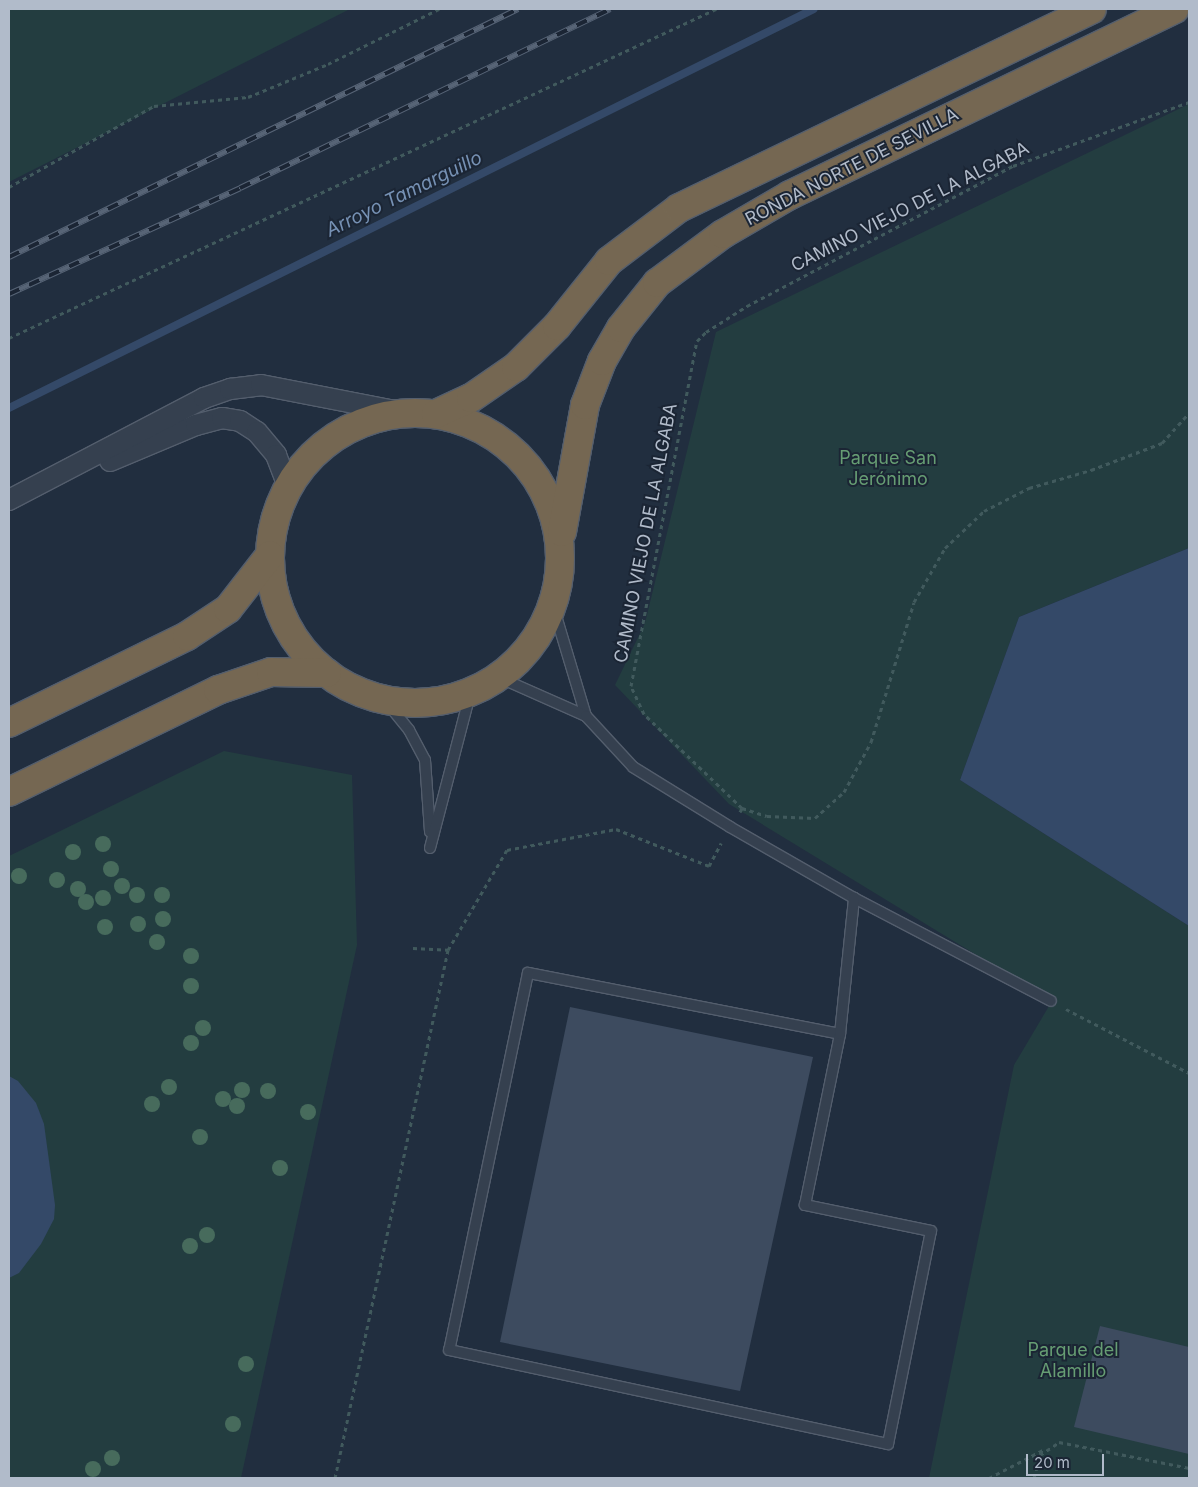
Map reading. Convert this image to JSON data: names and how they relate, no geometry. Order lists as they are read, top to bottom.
{
  "streets": {
    "highway": ["RONDA NORTE DE SEVILLA"],
    "path": ["CAMINO VIEJO DE LA ALGABA"]
  },
  "water": ["Arroyo Tamarguillo"],
  "parks": ["Parque San Jerónimo", "Parque del Alamillo"],
  "scale_bar": "20 m"
}
